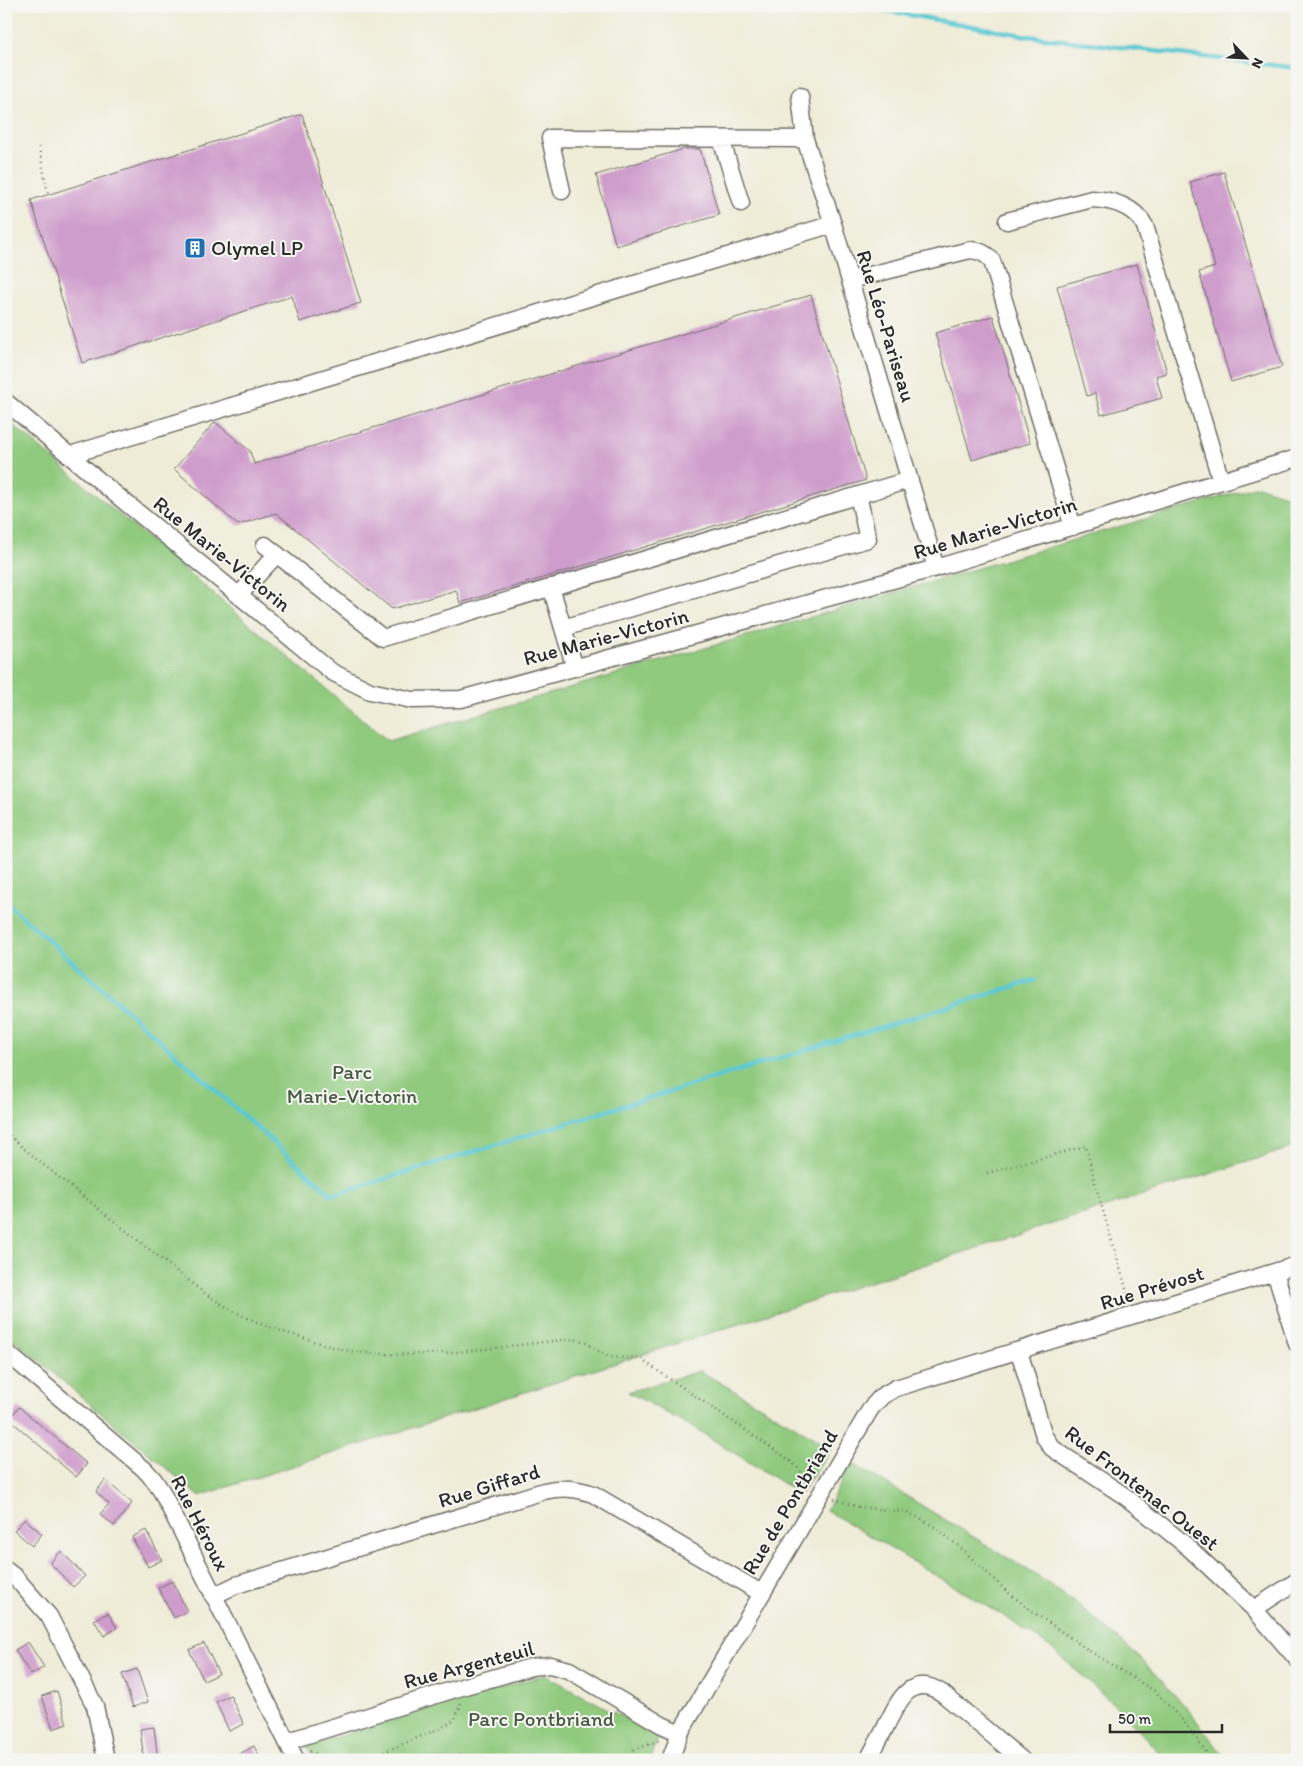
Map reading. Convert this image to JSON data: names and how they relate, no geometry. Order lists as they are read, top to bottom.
{
  "streets": {
    "street": [
      "Rue Léo-Pariseau",
      "Rue Marie-Victorin",
      "Rue Prévost",
      "Rue Giffard",
      "Rue Frontenac Ouest",
      "Rue de Pontbriand",
      "Rue Héroux",
      "Rue Argenteuil"
    ]
  },
  "crossings": [
    ["Rue Léo-Pariseau", "Rue Marie-Victorin"],
    ["Rue Prévost", "Rue Frontenac Ouest"],
    ["Rue Prévost", "Rue de Pontbriand"],
    ["Rue Giffard", "Rue de Pontbriand"],
    ["Rue Giffard", "Rue Héroux"],
    ["Rue Frontenac Ouest", "Rue de Pontbriand"],
    ["Rue de Pontbriand", "Rue Argenteuil"],
    ["Rue Héroux", "Rue Argenteuil"]
  ],
  "parks": ["Parc Marie-Victorin", "Parc Pontbriand"],
  "places": {
    "building": ["Olymel LP"]
  },
  "scale_bar": "50 m",
  "north": "bottom right"
}
